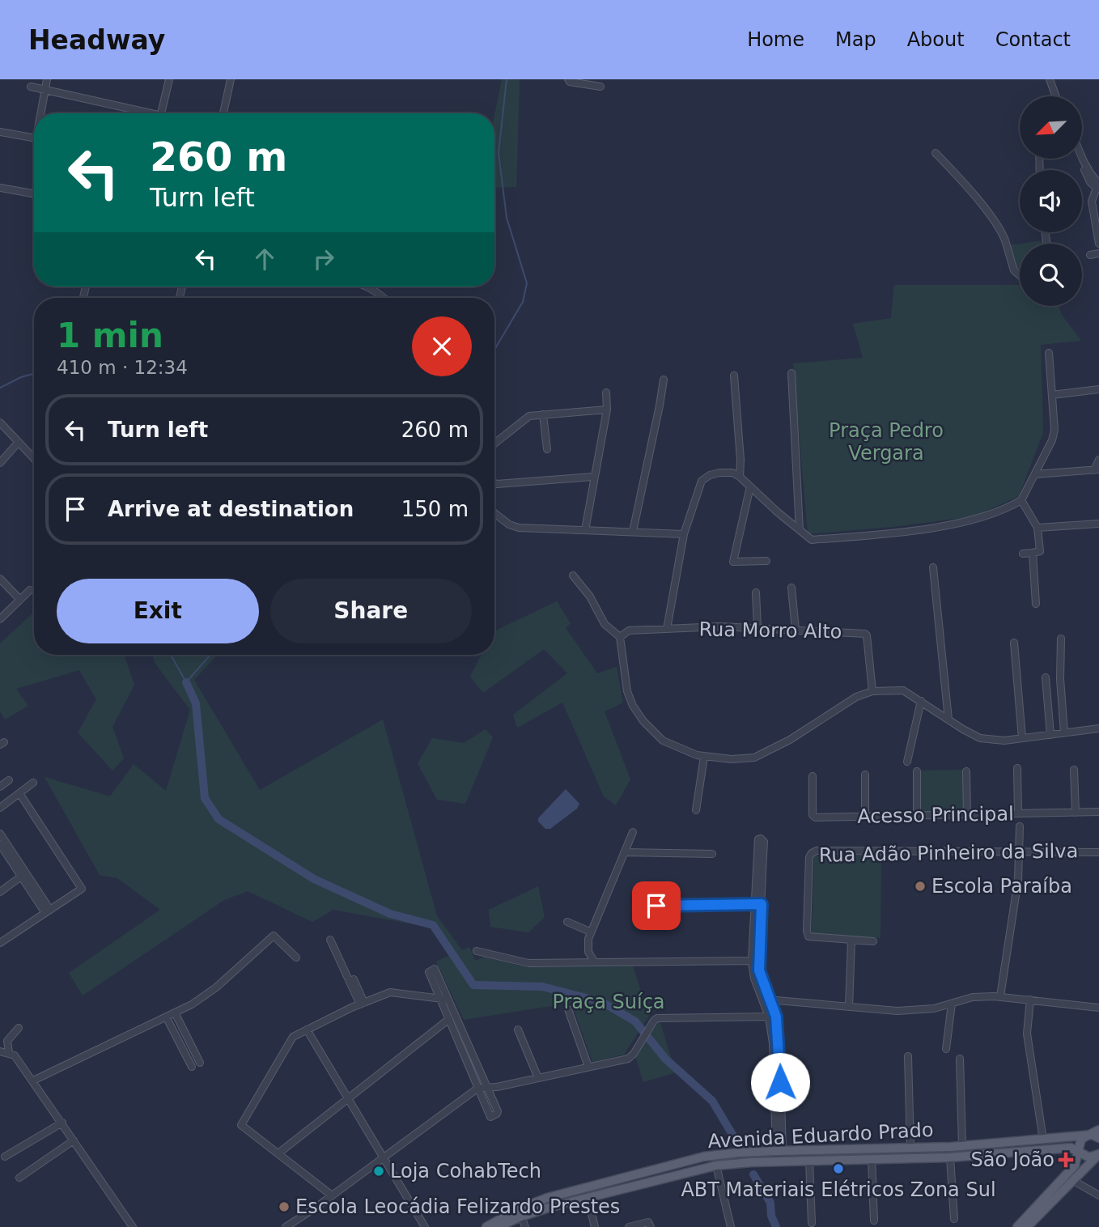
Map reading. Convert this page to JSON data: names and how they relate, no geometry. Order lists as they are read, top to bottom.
{
  "streets": {
    "main road": ["Avenida Eduardo Prado"],
    "street": ["Rua Morro Alto", "Acesso Principal", "Rua Adão Pinheiro da Silva"]
  },
  "parks": ["Praça Pedro Vergara", "Praça Suíça"],
  "places": {
    "other": [
      "Escola Paraíba",
      "ABT Materiais Elétricos Zona Sul",
      "Loja CohabTech",
      "Escola Leocádia Felizardo Prestes"
    ],
    "health": ["São João"]
  },
  "north": "bottom left",
  "page": {
    "header": "Headway",
    "nav": [
      "Home",
      "Map",
      "About",
      "Contact"
    ],
    "turn": ["260 m", "Turn left"],
    "heading": ["1 min", "410 m · 12:34"],
    "list": [
      {
        "name": "Turn left",
        "value": "260 m"
      },
      {
        "name": "Arrive at destination",
        "value": "150 m"
      }
    ],
    "buttons": ["Exit", "Share"]
  }
}
